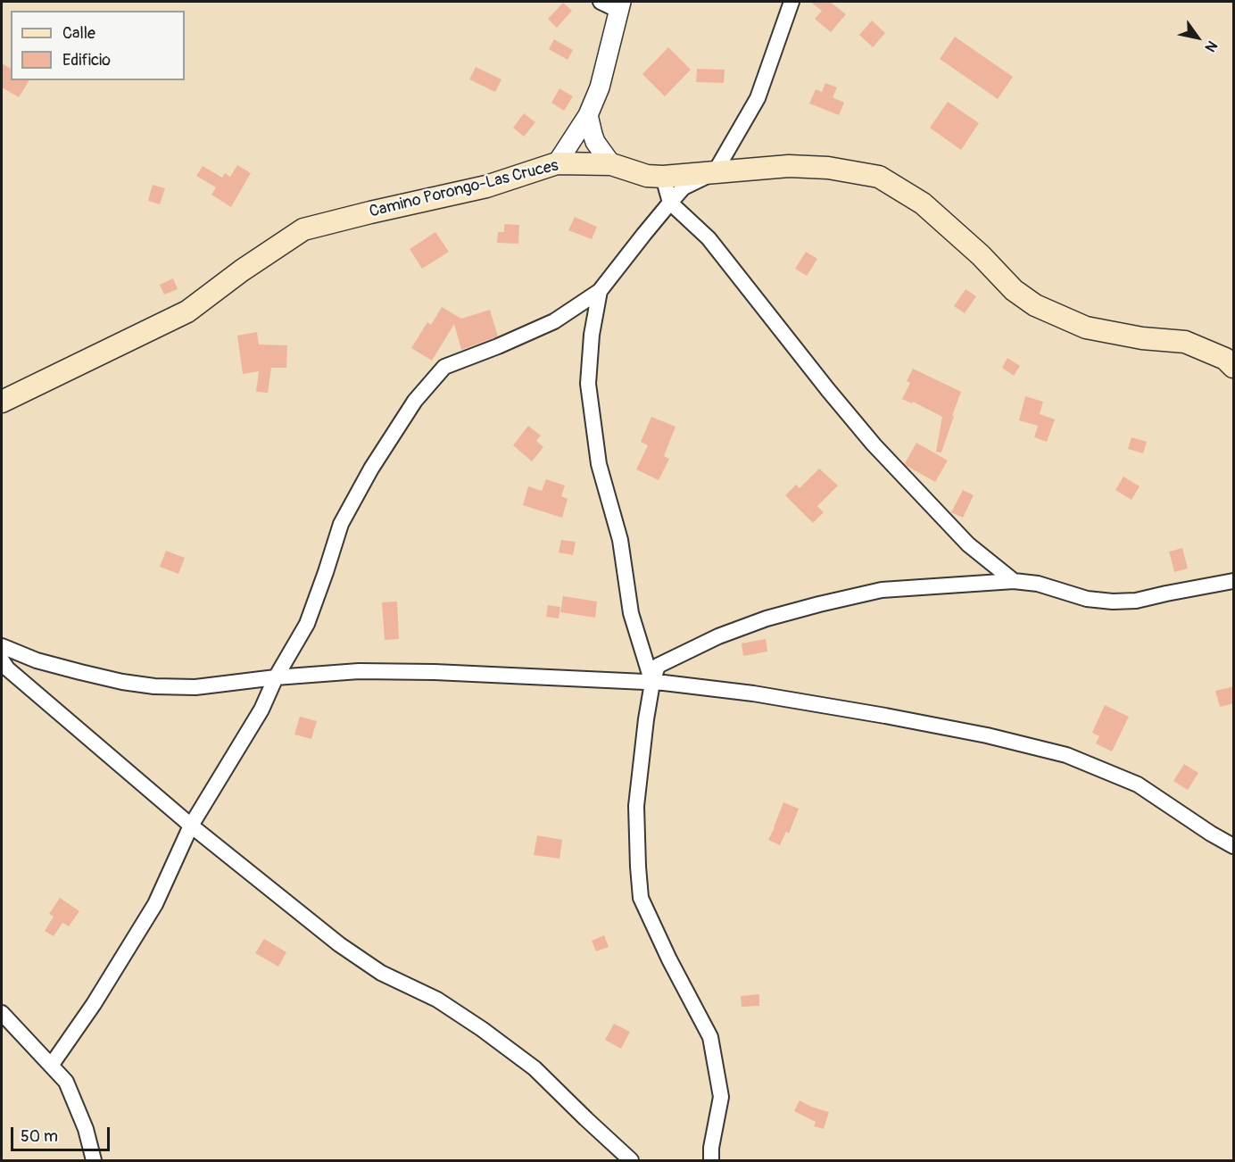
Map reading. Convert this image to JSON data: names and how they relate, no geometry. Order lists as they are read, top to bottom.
{
  "streets": {
    "main road": ["Camino Porongo-Las Cruces"]
  },
  "legend": ["Calle", "Edificio"],
  "scale_bar": "50 m",
  "north": "bottom right"
}
